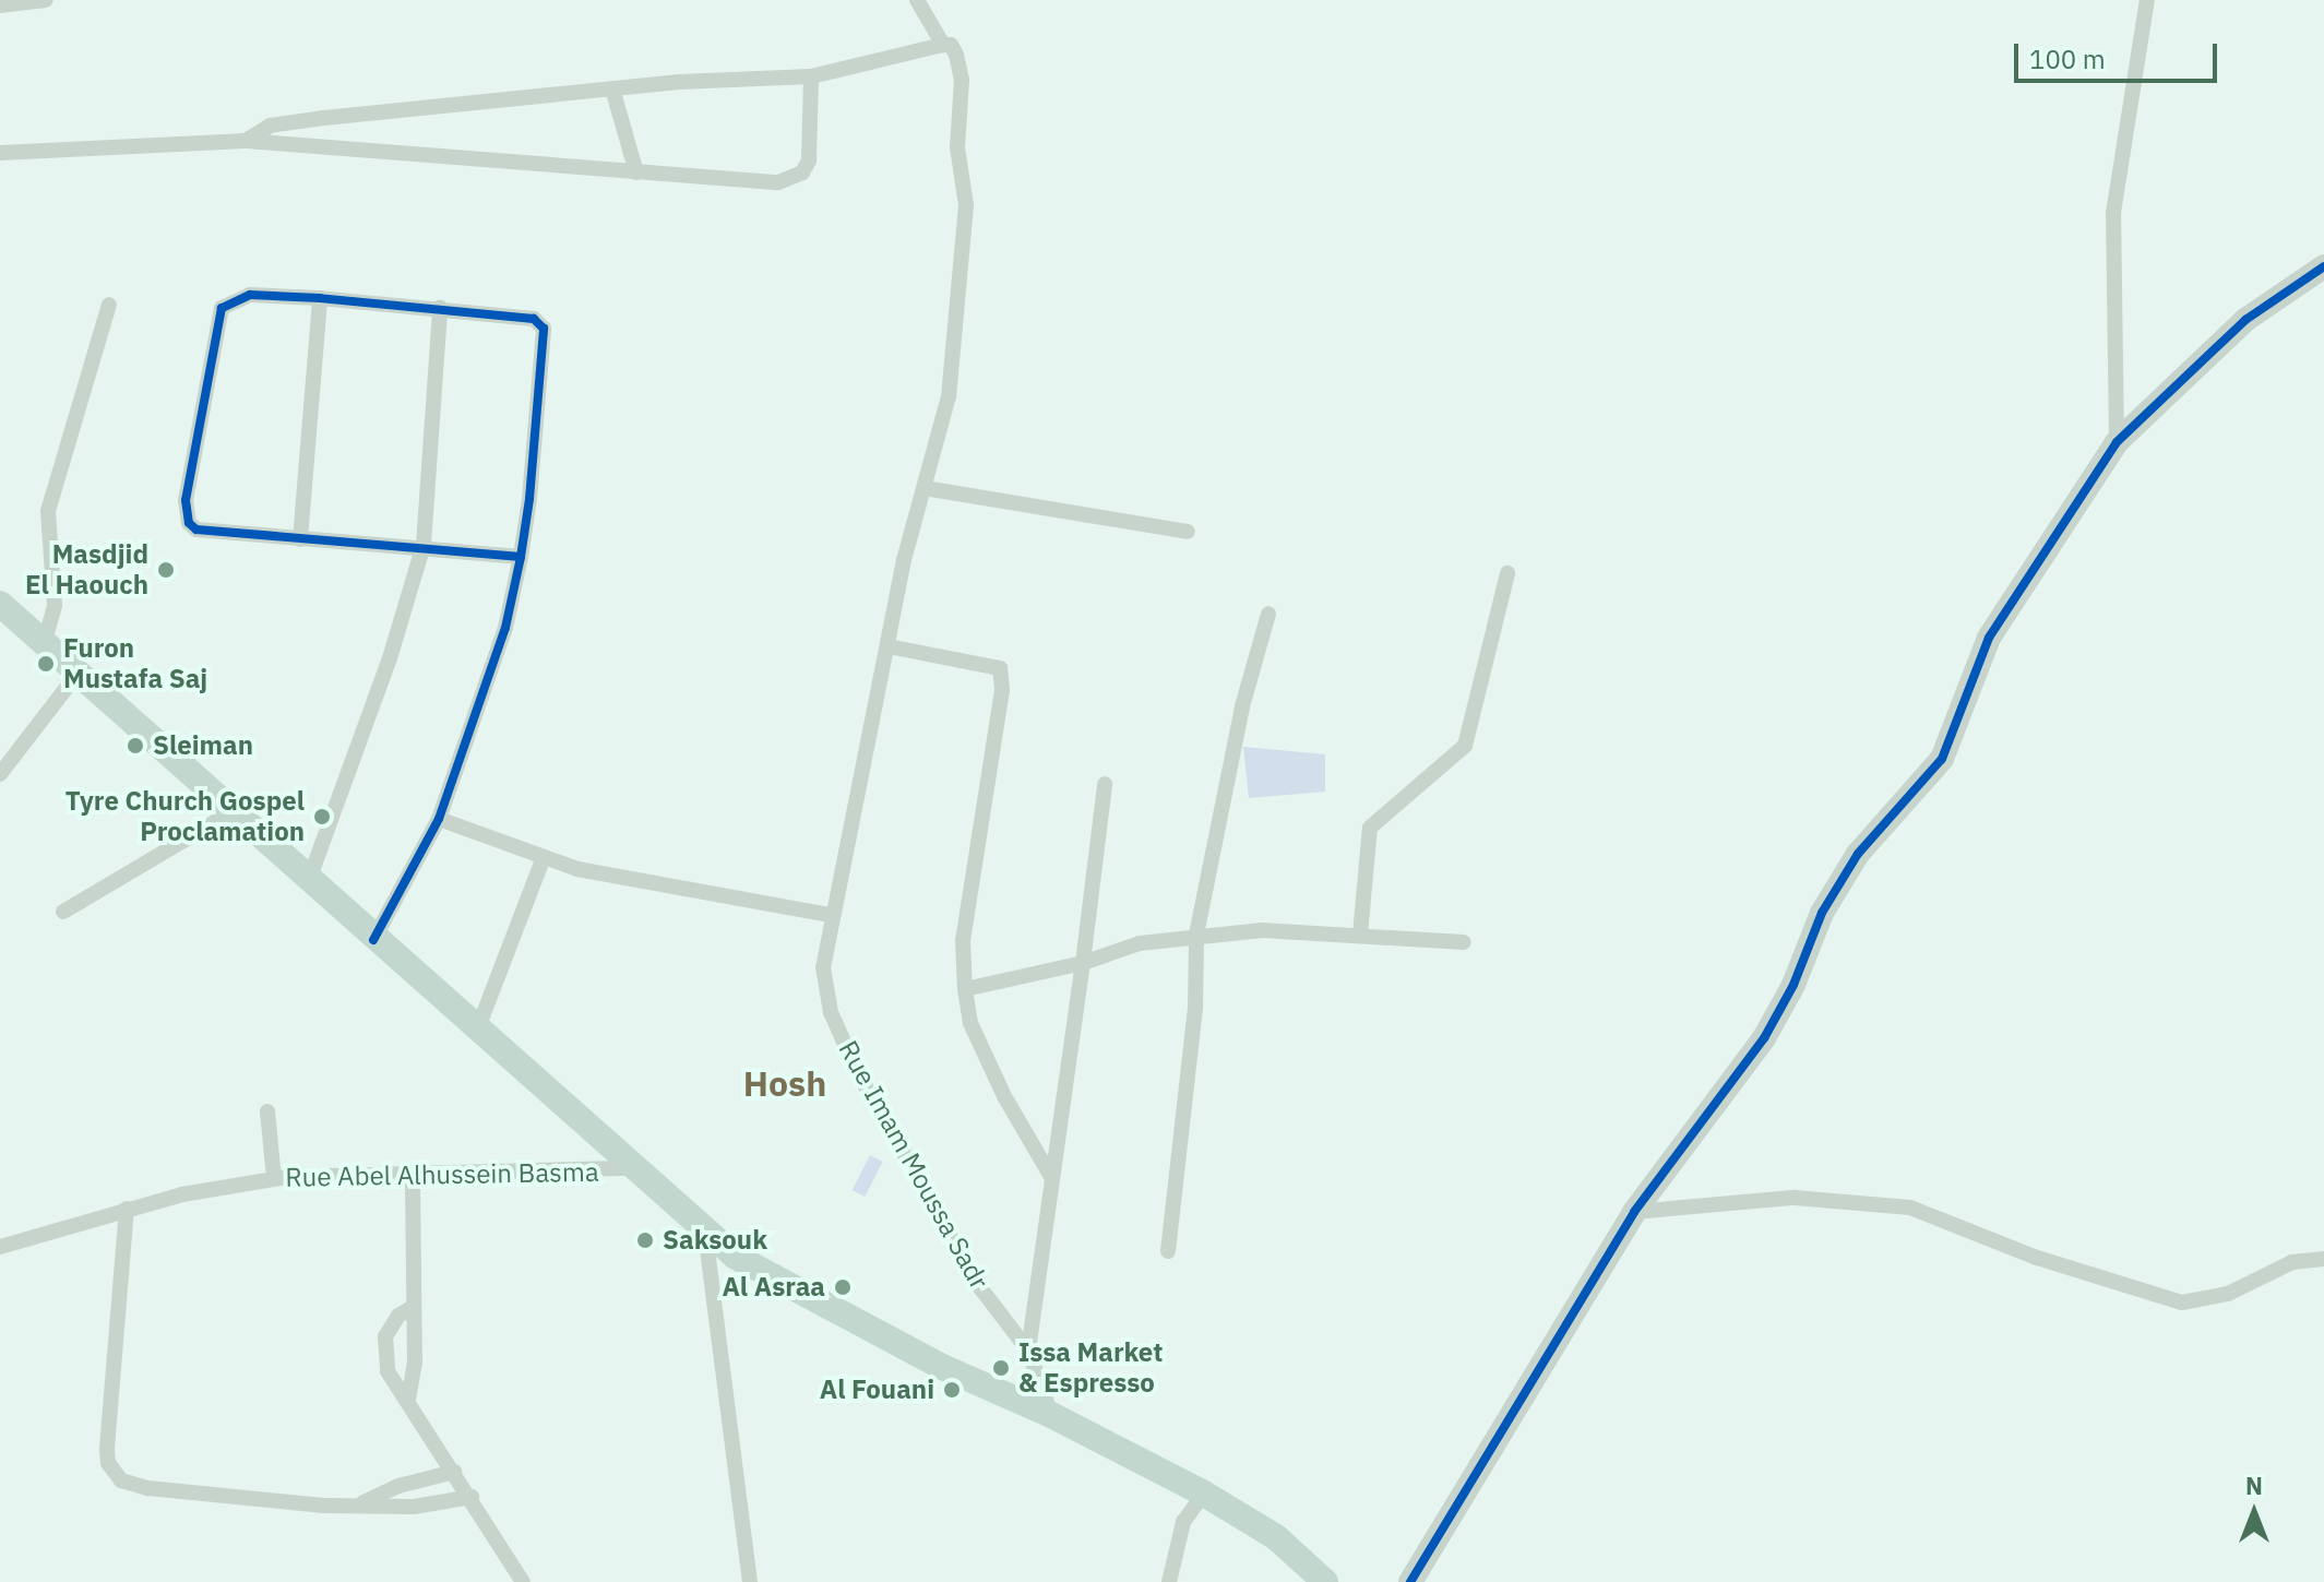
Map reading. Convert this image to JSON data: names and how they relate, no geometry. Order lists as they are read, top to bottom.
{
  "streets": {
    "street": ["Rue Imam Moussa Sadr", "Rue Abel Alhussein Basma"]
  },
  "districts": ["Hosh"],
  "places": [
    "Masdjid El Haouch",
    "Furon Mustafa Saj",
    "Sleiman",
    "Tyre Church Gospel Proclamation",
    "Saksouk",
    "Al Asraa",
    "Issa Market & Espresso",
    "Al Fouani"
  ],
  "scale_bar": "100 m",
  "north": "top"
}
